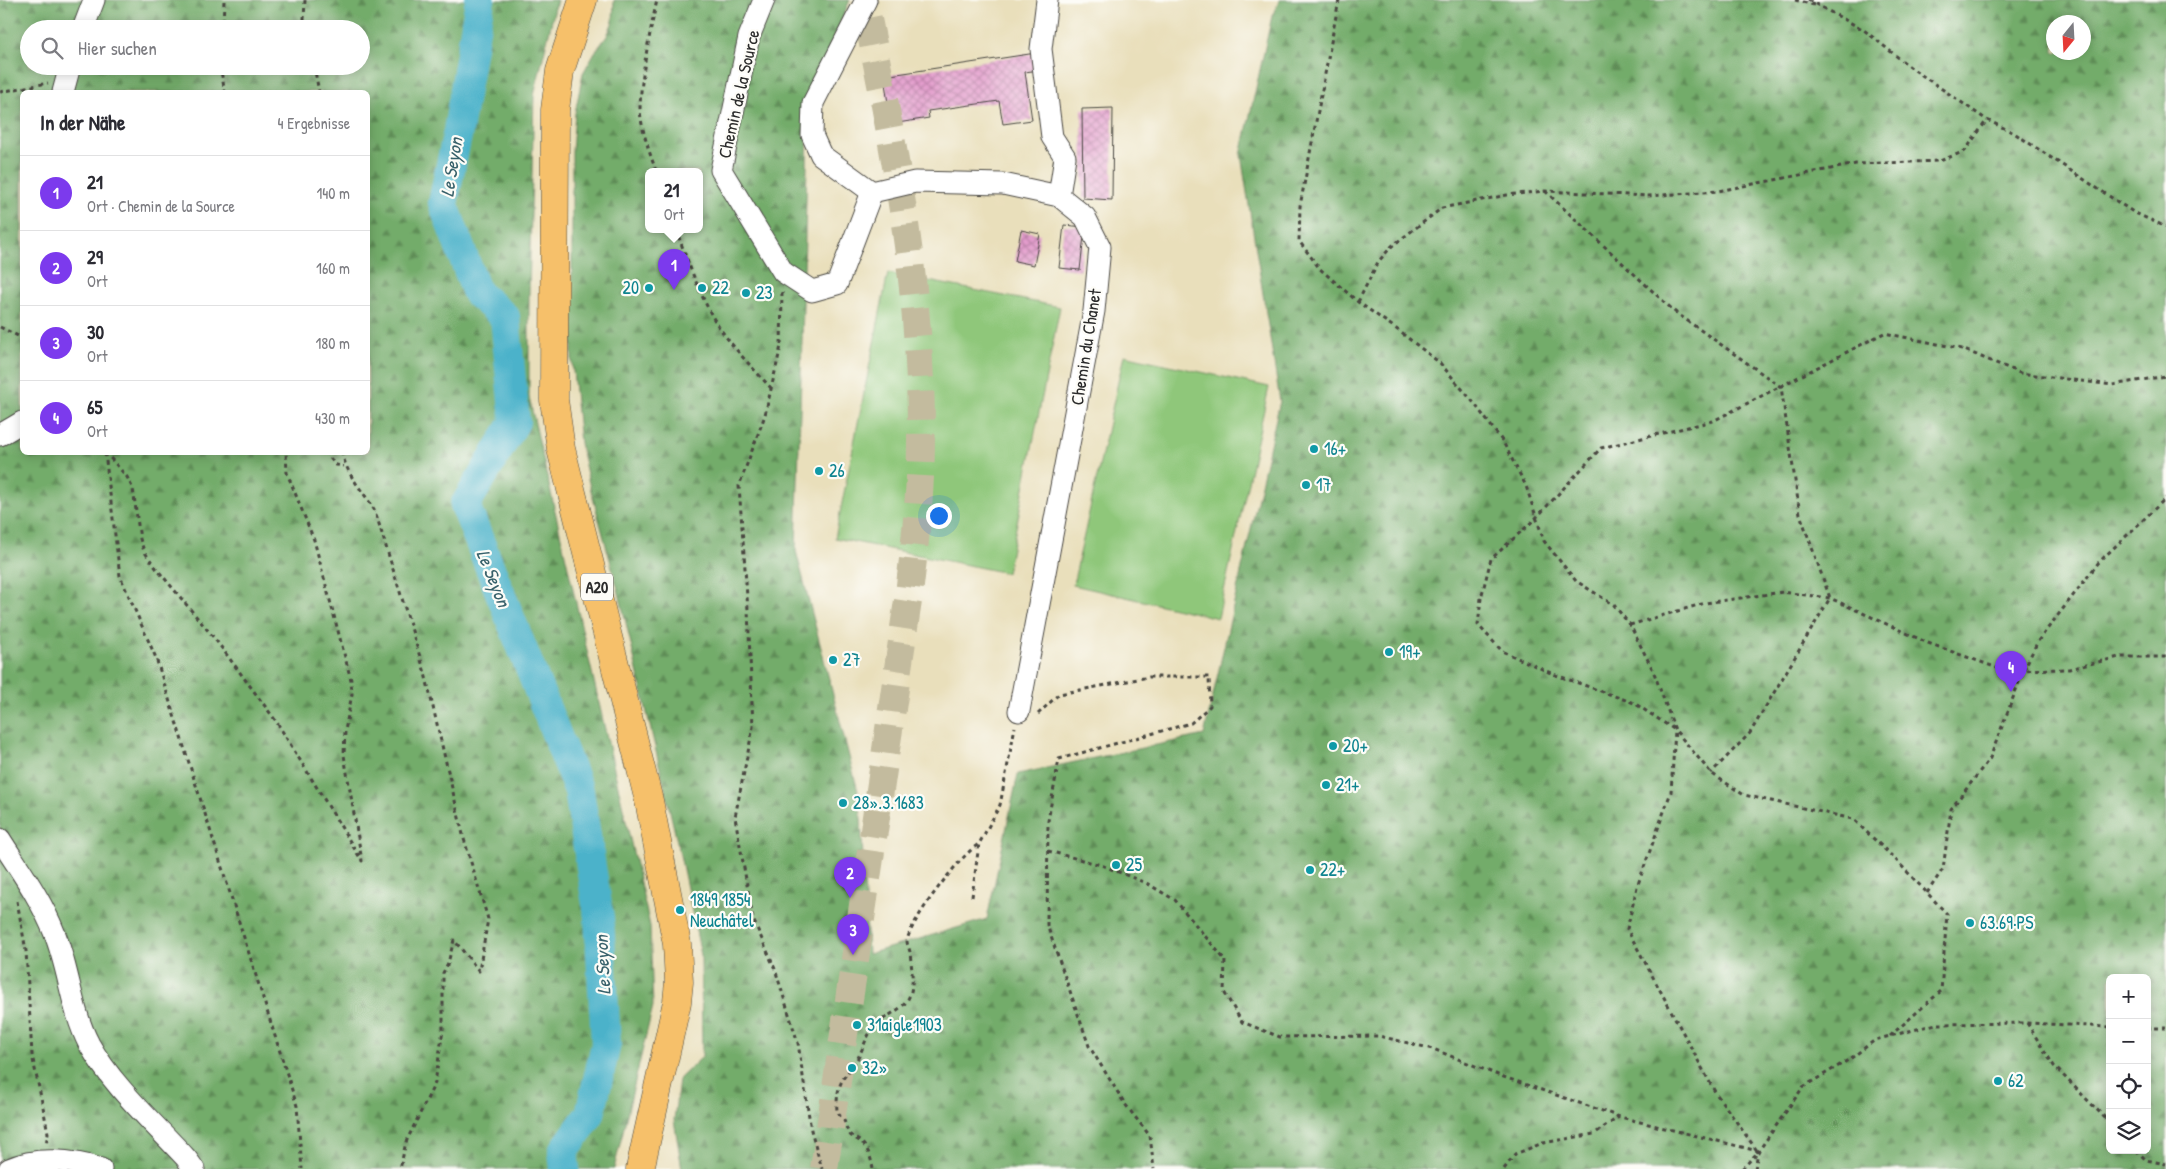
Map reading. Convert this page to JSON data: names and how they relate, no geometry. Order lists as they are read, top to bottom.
{
  "streets": {
    "highway": ["A20"],
    "street": ["Chemin de la Source", "Chemin du Chanet"]
  },
  "water": ["Le Seyon"],
  "places": [
    "20",
    "22",
    "23",
    "16+",
    "26",
    "17",
    "19+",
    "27",
    "20+",
    "21+",
    "28».3.1683",
    "25",
    "22+",
    "1849 1854 Neuchâtel",
    "63.69·PS",
    "31aigle1903",
    "32»",
    "62"
  ],
  "north": "bottom",
  "page": {
    "search": "Hier suchen",
    "heading": ["In der Nähe", "4 Ergebnisse"],
    "list": [
      {
        "mark": "1",
        "name": "21",
        "note": "Ort · Chemin de la Source",
        "value": "140 m"
      },
      {
        "mark": "2",
        "name": "29",
        "note": "Ort",
        "value": "160 m"
      },
      {
        "mark": "3",
        "name": "30",
        "note": "Ort",
        "value": "180 m"
      },
      {
        "mark": "4",
        "name": "65",
        "note": "Ort",
        "value": "430 m"
      }
    ],
    "popup": ["21", "Ort"],
    "pins": [
      "1",
      "4",
      "2",
      "3"
    ],
    "map_buttons": ["+", "−"]
  }
}
